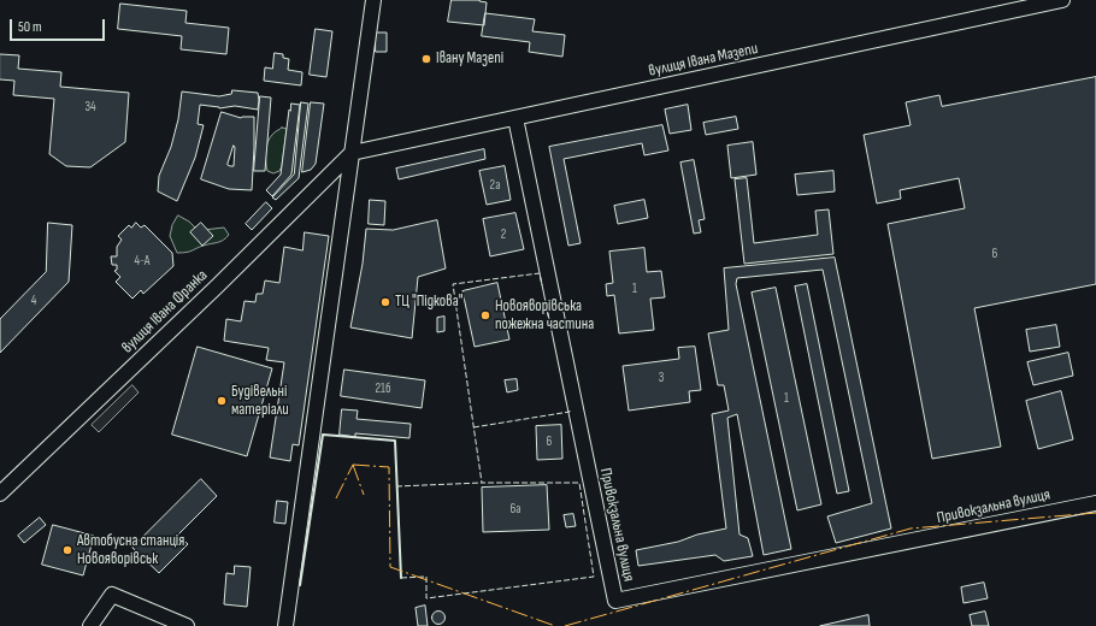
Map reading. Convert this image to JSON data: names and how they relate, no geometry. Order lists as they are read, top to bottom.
{
  "streets": {
    "street": ["вулиця Івана Мазепи", "вулиця Івана Франка", "Привокзальна вулиця"]
  },
  "crossings": [
    ["вулиця Івана Мазепи", "вулиця Івана Франка"],
    ["вулиця Івана Мазепи", "Привокзальна вулиця"]
  ],
  "places": [
    "Івану Мазепі",
    "ТЦ \"Підкова\"",
    "Новояворівська пожежна частина",
    "Будівельні матеріали",
    "Автобусна станція Новояворівськ"
  ],
  "house_numbers": [
    "34",
    "2а",
    "2",
    "6",
    "4-А",
    "1",
    "4",
    "3",
    "21б",
    "1",
    "6",
    "6а"
  ],
  "scale_bar": "50 m"
}
